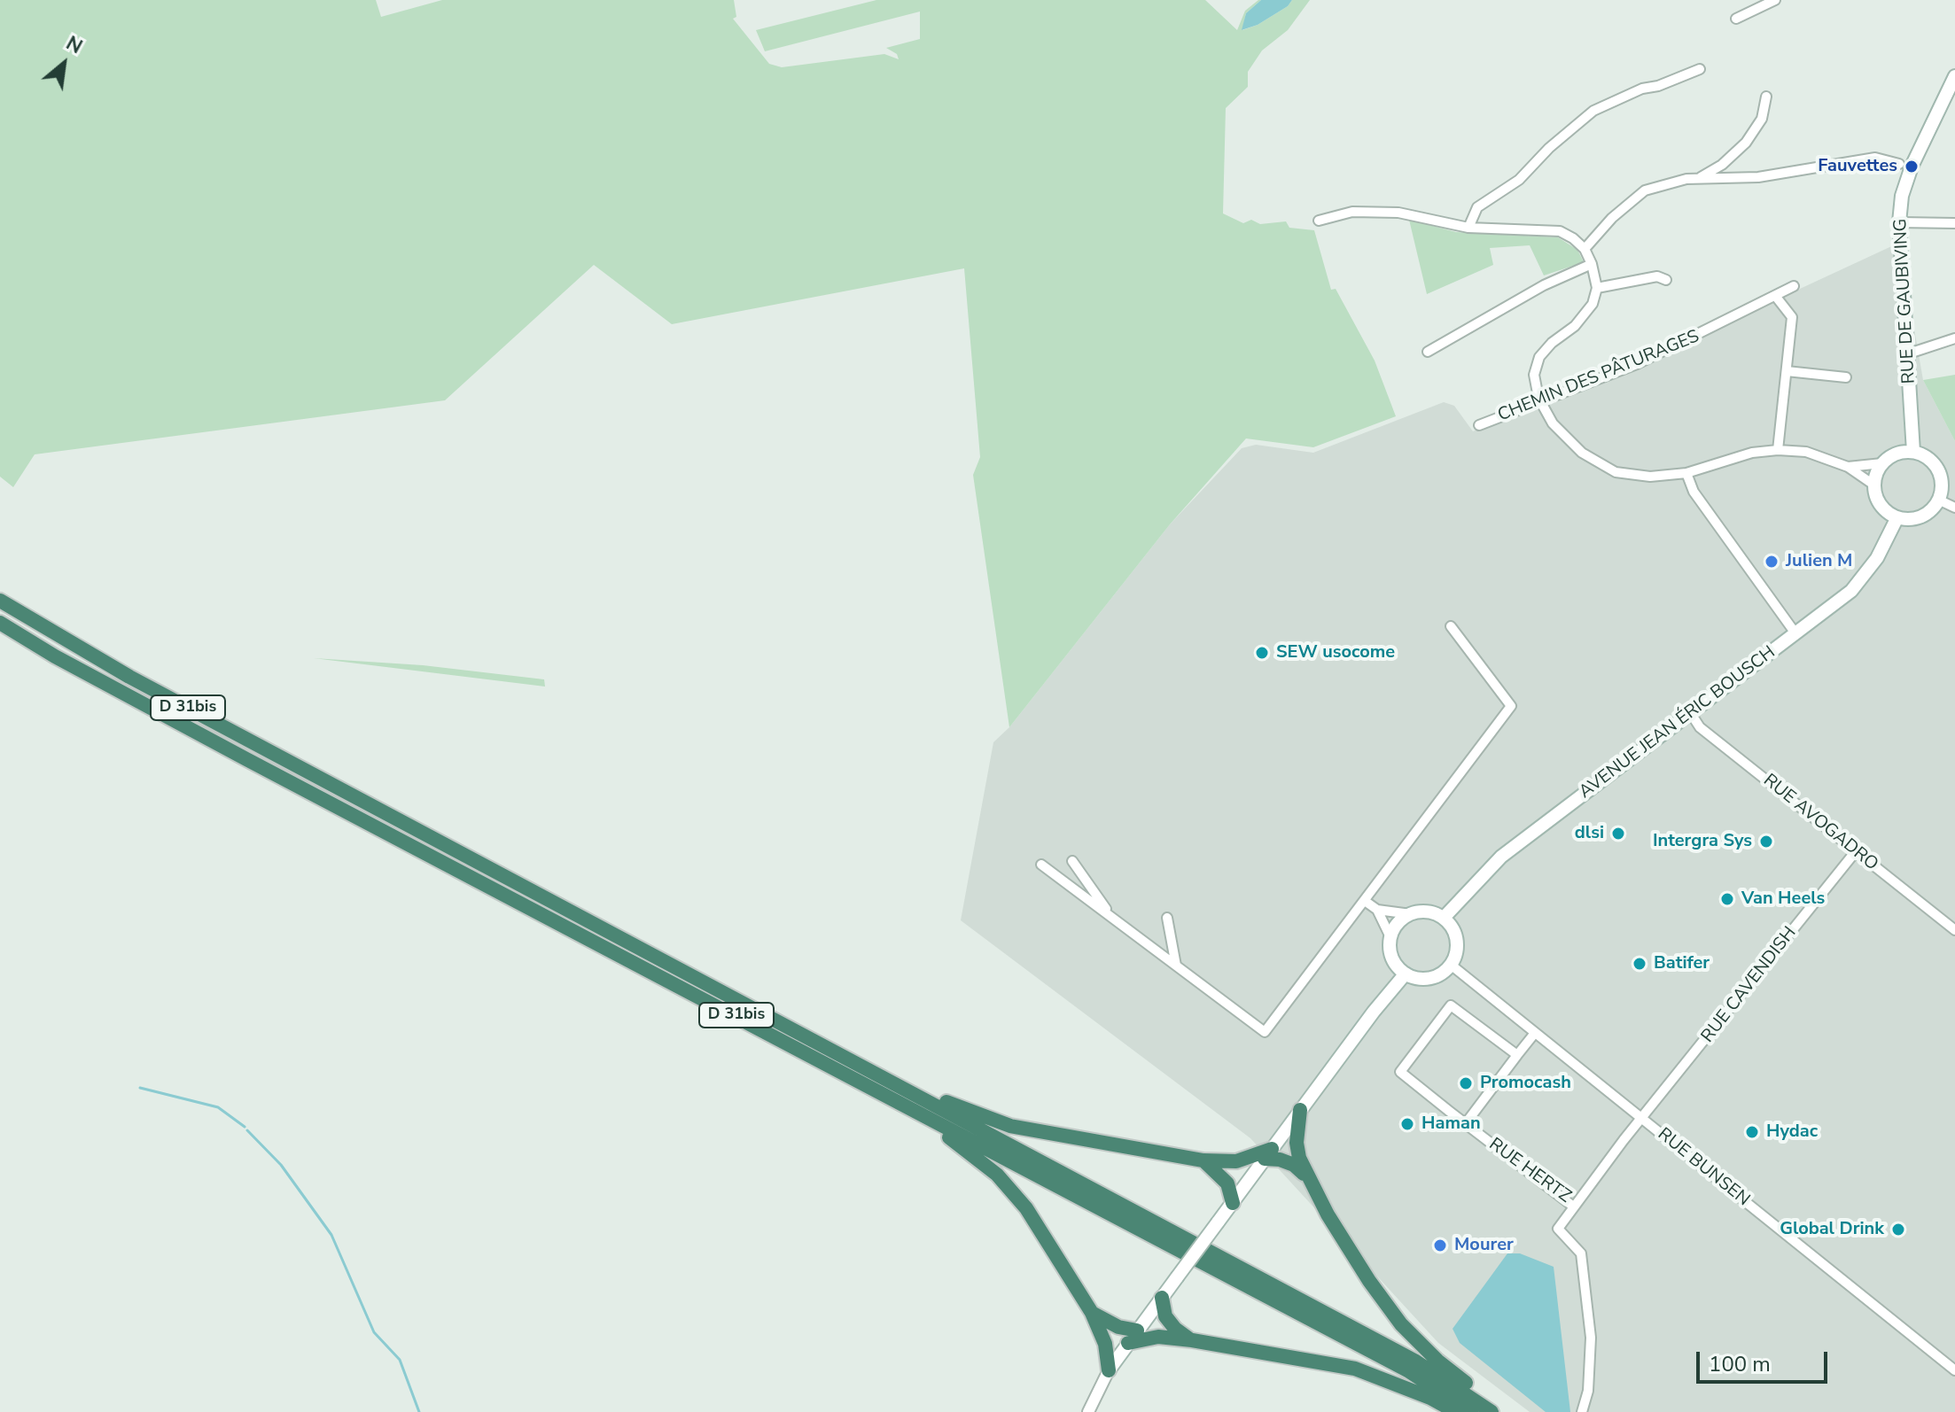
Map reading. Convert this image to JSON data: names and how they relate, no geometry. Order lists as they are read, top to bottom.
{
  "streets": {
    "highway": ["D 31bis"],
    "main road": ["RUE DE GAUBIVING", "AVENUE JEAN ÉRIC BOUSCH"],
    "street": [
      "CHEMIN DES PÂTURAGES",
      "RUE AVOGADRO",
      "RUE CAVENDISH",
      "RUE BUNSEN",
      "RUE HERTZ"
    ]
  },
  "crossings": [
    ["RUE DE GAUBIVING", "AVENUE JEAN ÉRIC BOUSCH"],
    ["AVENUE JEAN ÉRIC BOUSCH", "RUE AVOGADRO"],
    ["AVENUE JEAN ÉRIC BOUSCH", "RUE BUNSEN"],
    ["RUE AVOGADRO", "RUE CAVENDISH"],
    ["RUE CAVENDISH", "RUE BUNSEN"],
    ["RUE CAVENDISH", "RUE HERTZ"],
    ["RUE BUNSEN", "RUE HERTZ"]
  ],
  "places": [
    "Fauvettes",
    "Julien M",
    "SEW usocome",
    "dlsi",
    "Intergra Sys",
    "Van Heels",
    "Batifer",
    "Promocash",
    "Haman",
    "Hydac",
    "Global Drink",
    "Mourer"
  ],
  "scale_bar": "100 m",
  "north": "top right"
}
